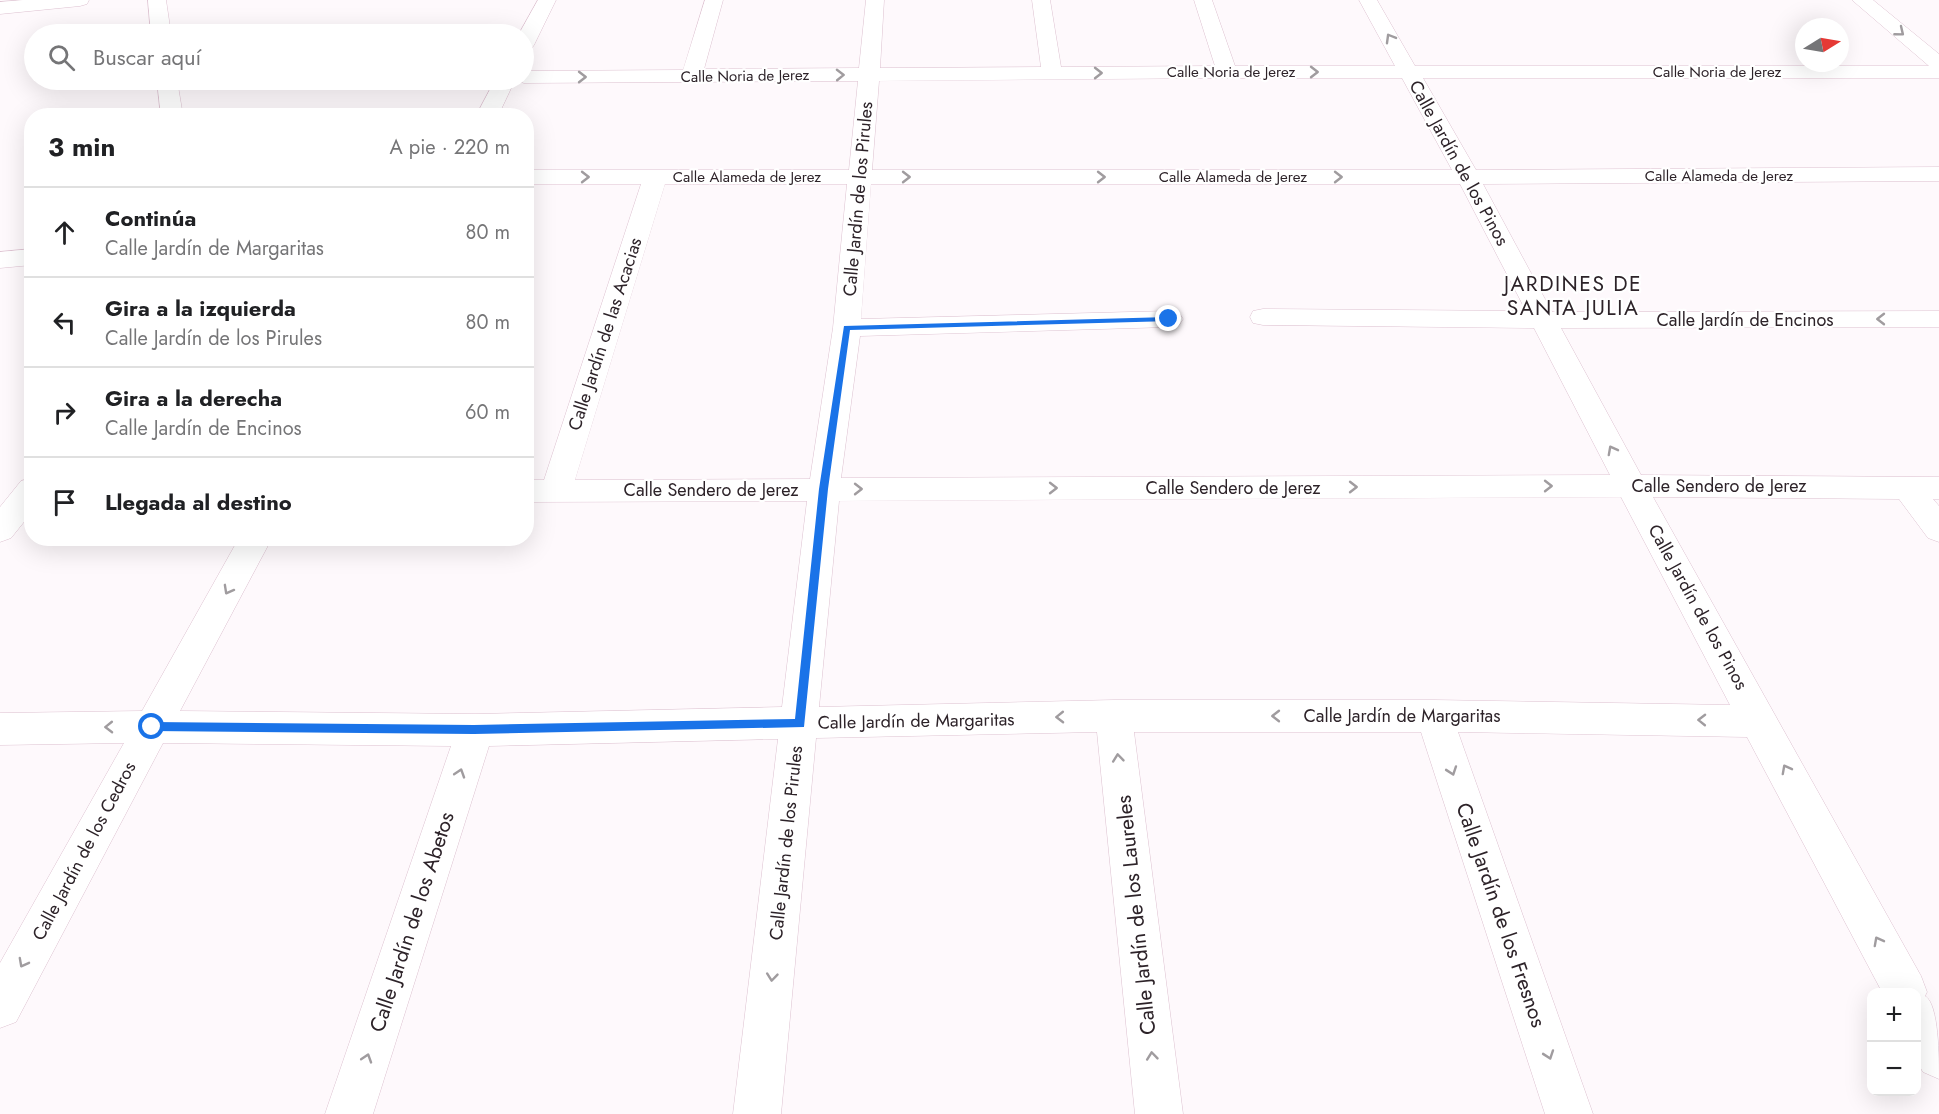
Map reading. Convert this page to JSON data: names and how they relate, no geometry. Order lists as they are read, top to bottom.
{
  "streets": {
    "street": [
      "Calle Noria de Jerez",
      "Calle Jardín de los Pinos",
      "Calle Alameda de Jerez",
      "Calle Jardín de los Pirules",
      "Calle Jardín de Encinos",
      "Calle Jardín de las Acacias",
      "Calle Sendero de Jerez",
      "Calle Jardín de Margaritas",
      "Calle Jardín de los Cedros",
      "Calle Jardín de los Laureles",
      "Calle Jardín de los Fresnos",
      "Calle Jardín de los Abetos"
    ]
  },
  "crossings": [
    ["Calle Noria de Jerez", "Calle Jardín de los Pinos"],
    ["Calle Noria de Jerez", "Calle Jardín de los Pirules"],
    ["Calle Jardín de los Pinos", "Calle Alameda de Jerez"],
    ["Calle Jardín de los Pinos", "Calle Jardín de Encinos"],
    ["Calle Jardín de los Pinos", "Calle Sendero de Jerez"],
    ["Calle Jardín de los Pinos", "Calle Jardín de Margaritas"],
    ["Calle Alameda de Jerez", "Calle Jardín de los Pirules"],
    ["Calle Alameda de Jerez", "Calle Jardín de las Acacias"],
    ["Calle Jardín de los Pirules", "Calle Sendero de Jerez"],
    ["Calle Jardín de los Pirules", "Calle Jardín de Margaritas"],
    ["Calle Jardín de las Acacias", "Calle Sendero de Jerez"],
    ["Calle Jardín de Margaritas", "Calle Jardín de los Cedros"],
    ["Calle Jardín de Margaritas", "Calle Jardín de los Laureles"],
    ["Calle Jardín de Margaritas", "Calle Jardín de los Fresnos"],
    ["Calle Jardín de Margaritas", "Calle Jardín de los Abetos"]
  ],
  "one_way": [
    "Calle Noria de Jerez",
    "Calle Jardín de los Pinos",
    "Calle Jardín de los Pirules",
    "Calle Jardín de Encinos",
    "Calle Jardín de Margaritas",
    "Calle Jardín de los Cedros",
    "Calle Jardín de los Laureles",
    "Calle Jardín de los Fresnos",
    "Calle Jardín de los Abetos"
  ],
  "districts": ["JARDINES DE SANTA JULIA"],
  "north": "right",
  "page": {
    "search": "Buscar aquí",
    "heading": ["3 min", "A pie · 220 m"],
    "list": [
      ["Continúa", "Calle Jardín de Margaritas", "80 m"],
      ["Gira a la izquierda", "Calle Jardín de los Pirules", "80 m"],
      ["Gira a la derecha", "Calle Jardín de Encinos", "60 m"],
      "Llegada al destino"
    ],
    "map_buttons": ["+", "−"]
  }
}
